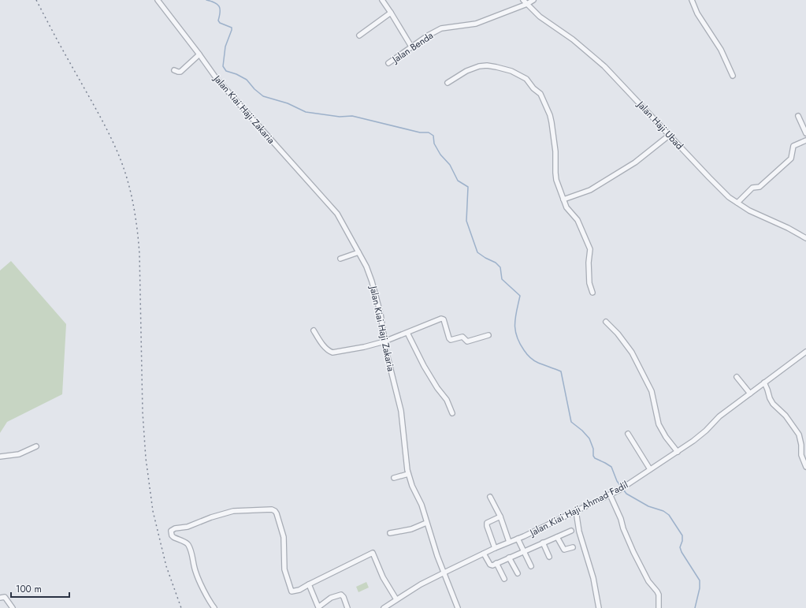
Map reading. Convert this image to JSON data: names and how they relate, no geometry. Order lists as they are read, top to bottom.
{
  "streets": {
    "street": [
      "Jalan Benda",
      "Jalan Kiai Haji Zakaria",
      "Jalan Haji Ubad",
      "Jalan Kiai Haji Ahmad Fadil"
    ]
  },
  "crossings": [
    ["Jalan Benda", "Jalan Haji Ubad"],
    ["Jalan Kiai Haji Zakaria", "Jalan Kiai Haji Ahmad Fadil"]
  ],
  "scale_bar": "100 m"
}
